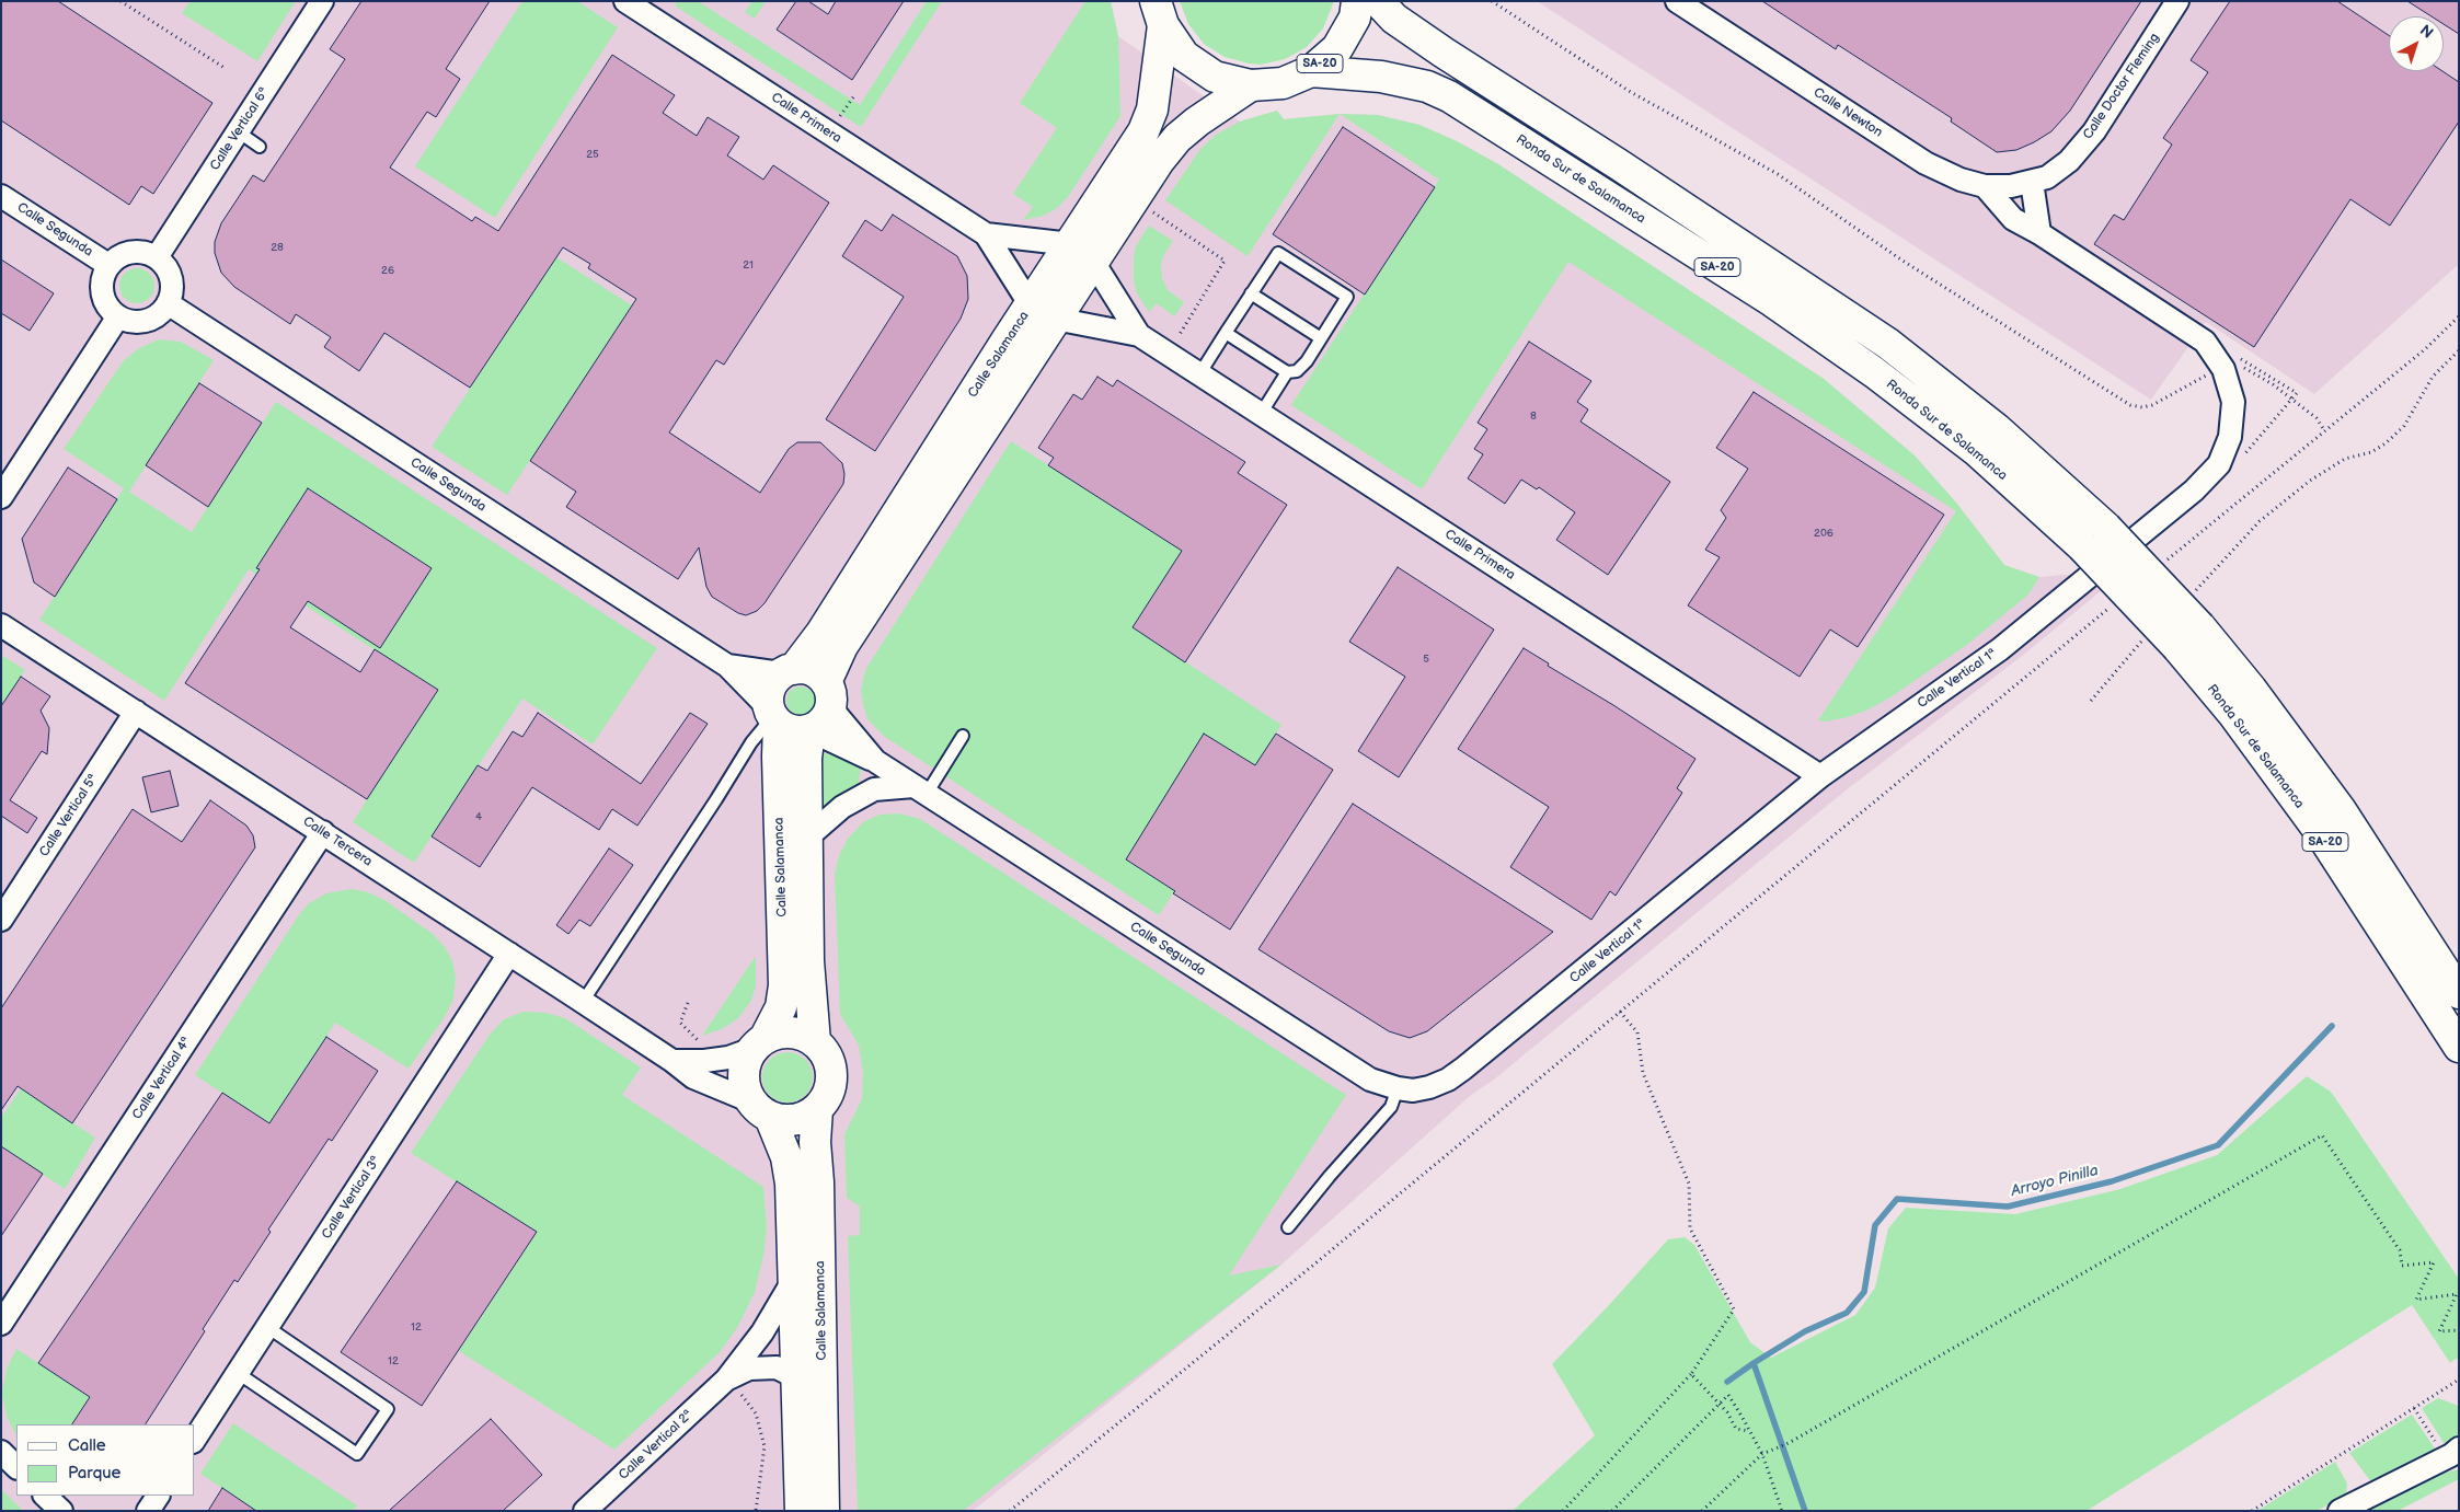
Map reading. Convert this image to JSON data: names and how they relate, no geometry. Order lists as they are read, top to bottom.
{
  "streets": {
    "main road": ["SA-20", "Ronda Sur de Salamanca", "Calle Salamanca"],
    "street": [
      "Calle Doctor Fleming",
      "Calle Newton",
      "Calle Primera",
      "Calle Vertical 6ª",
      "Calle Segunda",
      "Calle Vertical 1ª",
      "Calle Vertical 5ª",
      "Calle Tercera",
      "Calle Vertical 4ª",
      "Calle Vertical 3ª",
      "Calle Vertical 2ª"
    ]
  },
  "crossings": [
    ["Calle Doctor Fleming", "Calle Newton"],
    ["Calle Newton", "Calle Vertical 1ª"],
    ["Calle Primera", "Calle Salamanca"],
    ["Calle Primera", "Calle Vertical 1ª"],
    ["Calle Vertical 6ª", "Calle Segunda"],
    ["Ronda Sur de Salamanca", "Calle Salamanca"],
    ["Calle Segunda", "Calle Salamanca"],
    ["Calle Segunda", "Calle Vertical 1ª"],
    ["Calle Salamanca", "Calle Tercera"],
    ["Calle Salamanca", "Calle Vertical 2ª"],
    ["Calle Vertical 5ª", "Calle Tercera"],
    ["Calle Tercera", "Calle Vertical 4ª"],
    ["Calle Tercera", "Calle Vertical 3ª"]
  ],
  "water": ["Arroyo Pinilla"],
  "house_numbers": [
    "25",
    "28",
    "21",
    "26",
    "8",
    "206",
    "5",
    "4",
    "12",
    "12"
  ],
  "legend": ["Calle", "Parque"],
  "north": "top right"
}
